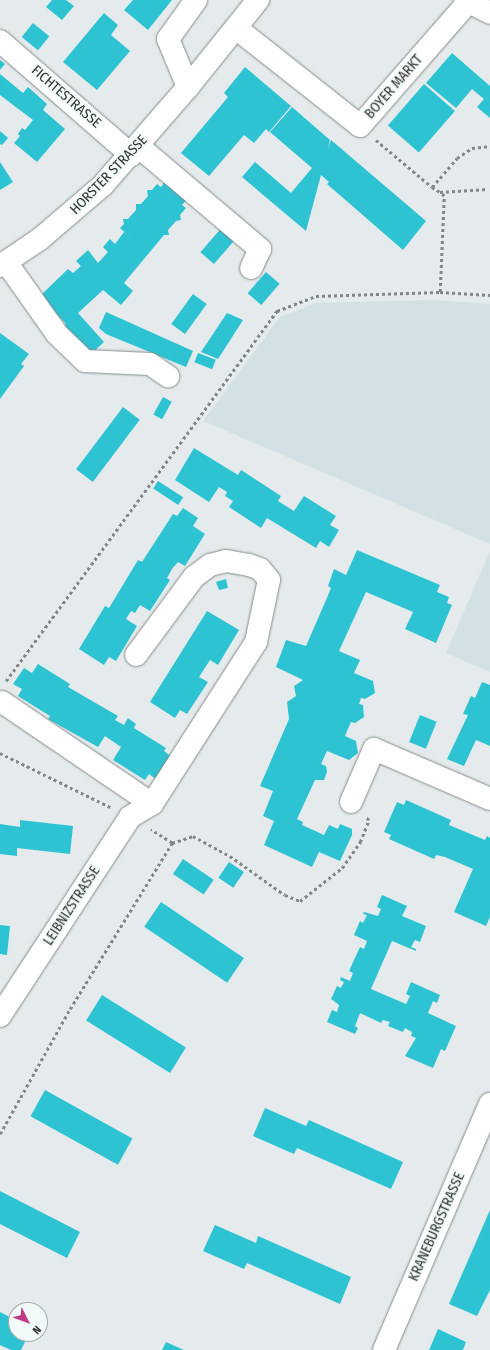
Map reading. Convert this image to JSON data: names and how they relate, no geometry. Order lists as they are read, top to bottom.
{
  "streets": {
    "street": [
      "BOYER MARKT",
      "FICHTESTRASSE",
      "HORSTER STRASSE",
      "LEIBNIZSTRASSE",
      "KRANEBURGSTRASSE"
    ]
  },
  "crossings": [
    ["BOYER MARKT", "HORSTER STRASSE"],
    ["FICHTESTRASSE", "HORSTER STRASSE"]
  ],
  "north": "bottom right"
}
